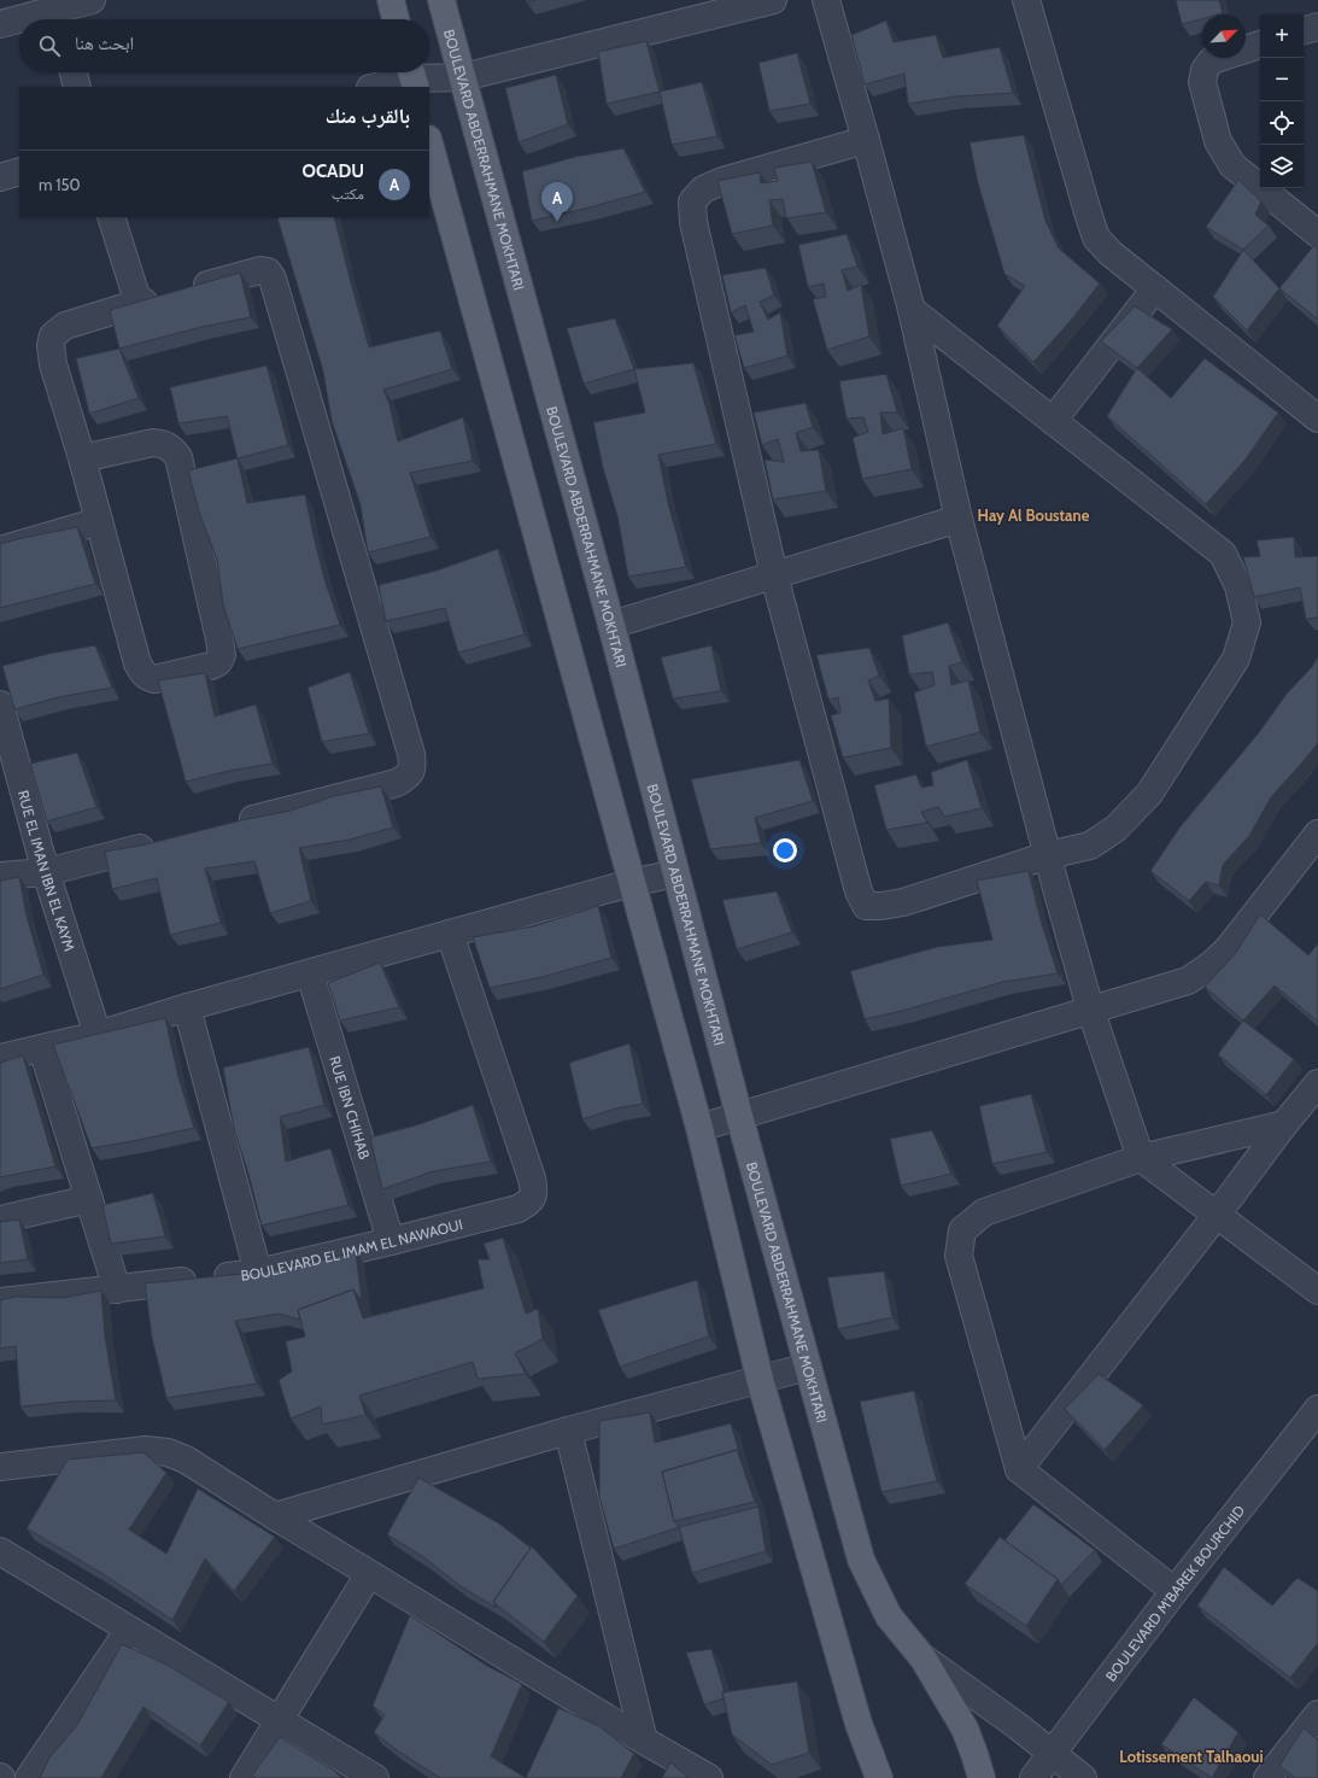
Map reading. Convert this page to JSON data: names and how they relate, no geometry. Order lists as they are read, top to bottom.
{
  "streets": {
    "main road": ["BOULEVARD ABDERRAHMANE MOKHTARI"],
    "street": [
      "RUE EL IMAN IBN EL KAYM",
      "RUE IBN CHIHAB",
      "BOULEVARD EL IMAM EL NAWAOUI",
      "BOULEVARD M'BAREK BOURCHID"
    ]
  },
  "crossings": [
    ["BOULEVARD ABDERRAHMANE MOKHTARI", "BOULEVARD M'BAREK BOURCHID"],
    ["RUE IBN CHIHAB", "BOULEVARD EL IMAM EL NAWAOUI"]
  ],
  "districts": ["Hay Al Boustane", "Lotissement Talhaoui"],
  "north": "top right",
  "page": {
    "map_buttons": ["+", "−"],
    "search": "ابحث هنا",
    "heading": "بالقرب منك",
    "list": [
      {
        "mark": "A",
        "name": "OCADU",
        "note": "مكتب",
        "value": "150 m"
      }
    ],
    "pins": "A"
  }
}
